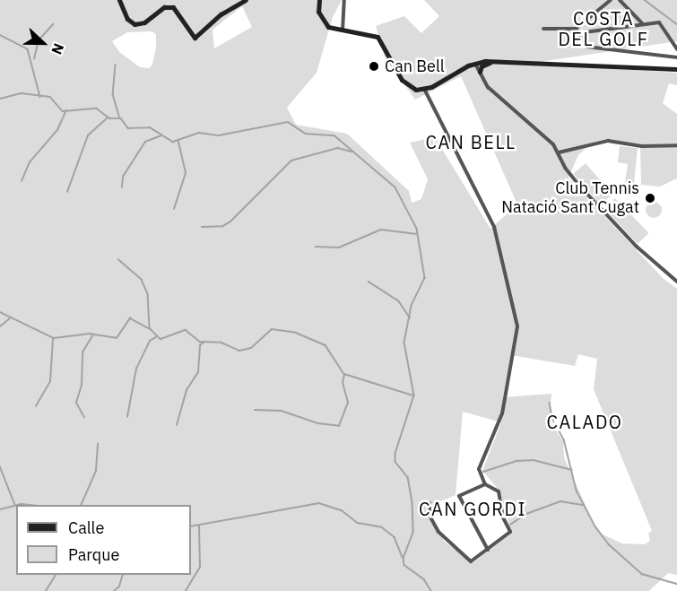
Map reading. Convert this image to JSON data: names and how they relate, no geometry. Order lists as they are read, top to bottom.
{
  "districts": [
    "COSTA DEL GOLF",
    "CAN BELL",
    "CALADO",
    "CAN GORDI"
  ],
  "places": ["Can Bell", "Club Tennis Natació Sant Cugat"],
  "legend": ["Calle", "Parque"],
  "north": "right"
}
